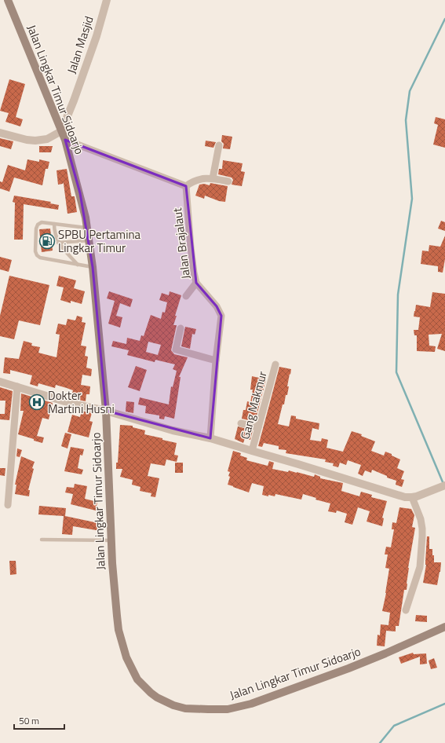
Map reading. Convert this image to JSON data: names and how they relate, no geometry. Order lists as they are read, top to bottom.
{
  "streets": {
    "main road": ["Jalan Lingkar Timur Sidoarjo"],
    "street": ["Jalan Masjid", "Jalan Brajalaut", "Gang Makmur"]
  },
  "crossings": [
    ["Jalan Masjid", "Jalan Lingkar Timur Sidoarjo"]
  ],
  "places": {
    "fuel station": ["SPBU Pertamina Lingkar Timur"],
    "hospital": ["Dokter Martini Husni"]
  },
  "scale_bar": "50 m"
}
